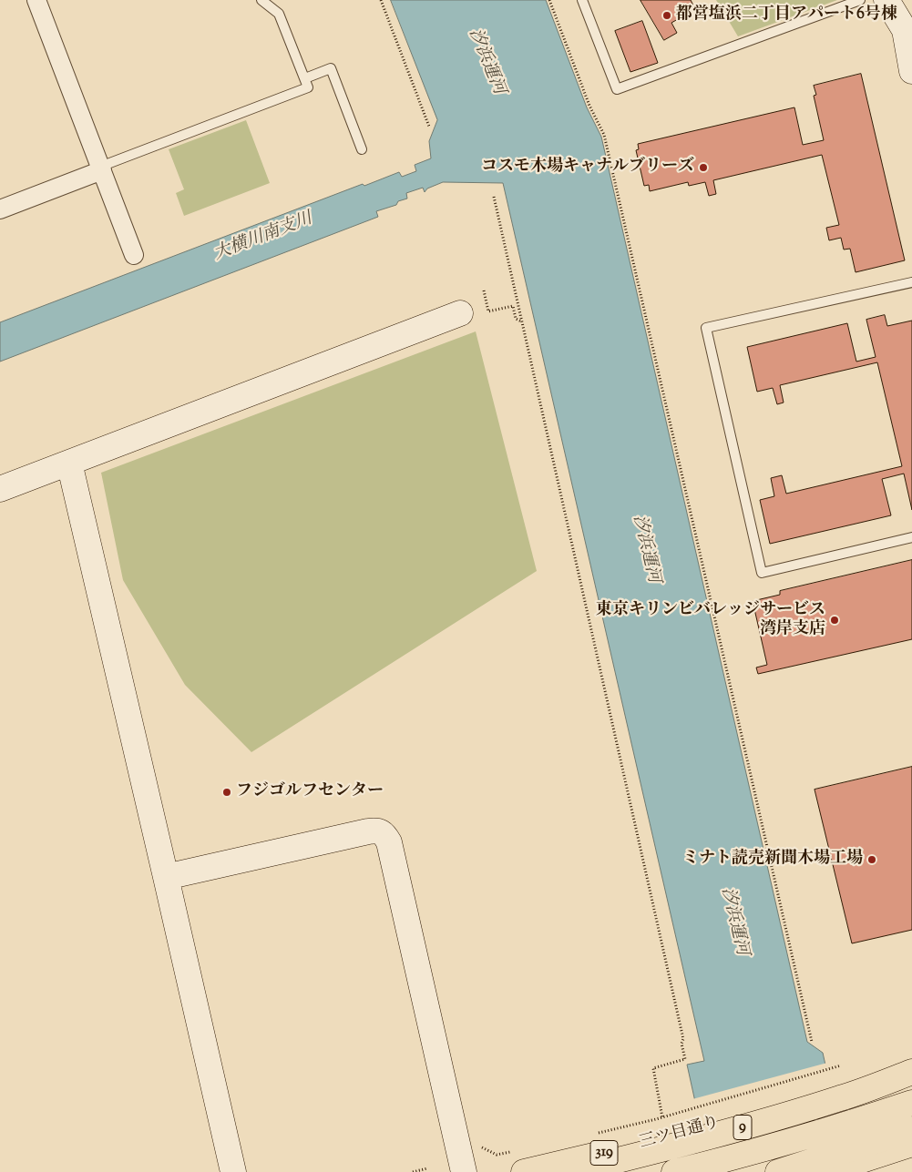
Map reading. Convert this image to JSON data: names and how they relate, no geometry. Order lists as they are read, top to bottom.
{
  "streets": {
    "main road": ["9", "三ツ目通り", "319"]
  },
  "water": ["汐浜運河", "大横川南支川"],
  "places": [
    "都営塩浜二丁目アパート6号棟",
    "コスモ木場キャナルブリーズ",
    "東京キリンビバレッジサービス 湾岸支店",
    "フジゴルフセンター",
    "ミナト読売新聞木場工場"
  ]
}
